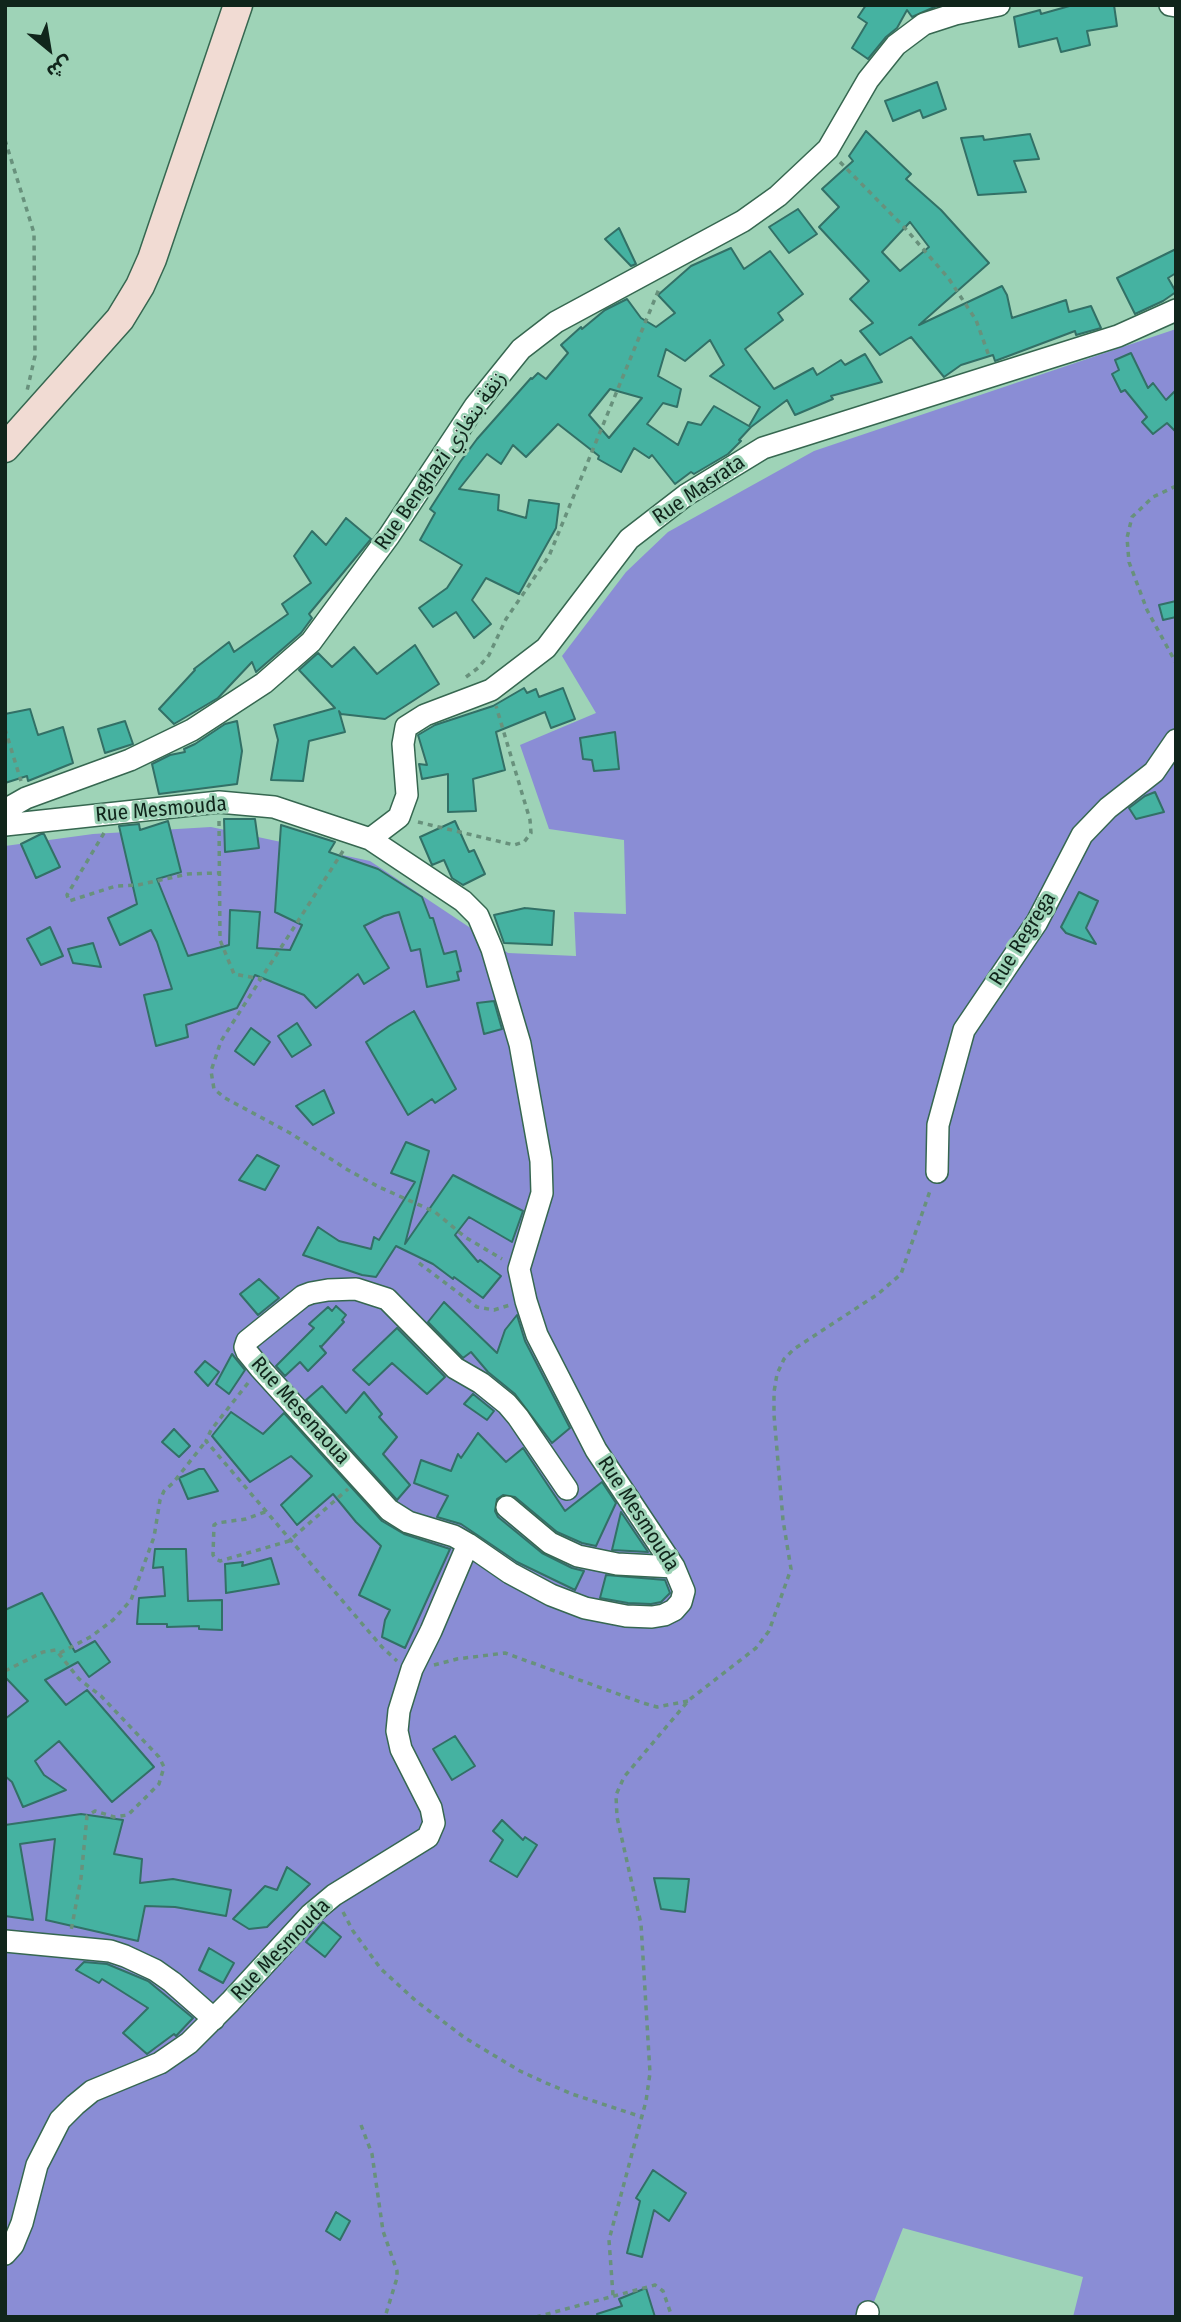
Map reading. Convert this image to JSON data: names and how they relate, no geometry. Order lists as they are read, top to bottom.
{
  "streets": {
    "street": [
      "Rue Benghazi زنقة بنغازي",
      "Rue Masrata",
      "Rue Mesmouda",
      "Rue Regrega",
      "Rue Mesenaoua"
    ]
  },
  "crossings": [
    ["Rue Mesmouda", "Rue Mesenaoua"]
  ],
  "north": "bottom right"
}
